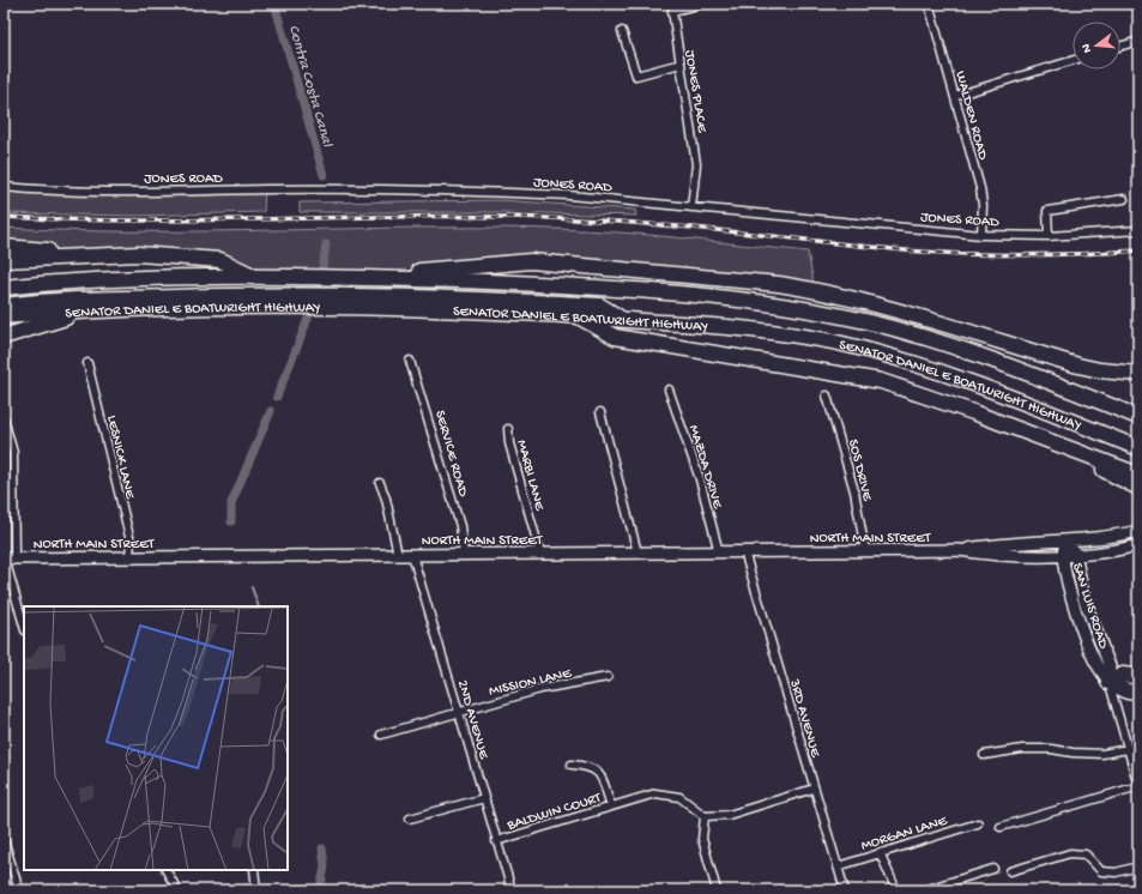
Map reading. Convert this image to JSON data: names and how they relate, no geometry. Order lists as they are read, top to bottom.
{
  "streets": {
    "highway": ["SENATOR DANIEL E BOATWRIGHT HIGHWAY"],
    "main road": ["NORTH MAIN STREET", "SAN LUIS ROAD"],
    "street": [
      "JONES PLACE",
      "WALDEN ROAD",
      "JONES ROAD",
      "SERVICE ROAD",
      "LESNICK LANE",
      "MAZDA DRIVE",
      "SOS DRIVE",
      "MARBI LANE",
      "MISSION LANE",
      "3RD AVENUE",
      "2ND AVENUE",
      "BALDWIN COURT",
      "MORGAN LANE"
    ]
  },
  "crossings": [
    ["JONES PLACE", "JONES ROAD"],
    ["WALDEN ROAD", "JONES ROAD"],
    ["SERVICE ROAD", "NORTH MAIN STREET"],
    ["LESNICK LANE", "NORTH MAIN STREET"],
    ["MAZDA DRIVE", "NORTH MAIN STREET"],
    ["SOS DRIVE", "NORTH MAIN STREET"],
    ["MARBI LANE", "NORTH MAIN STREET"],
    ["NORTH MAIN STREET", "SAN LUIS ROAD"],
    ["NORTH MAIN STREET", "3RD AVENUE"],
    ["NORTH MAIN STREET", "2ND AVENUE"],
    ["MISSION LANE", "2ND AVENUE"],
    ["3RD AVENUE", "MORGAN LANE"],
    ["2ND AVENUE", "BALDWIN COURT"]
  ],
  "water": ["Contra Costa Canal"],
  "north": "left"
}
